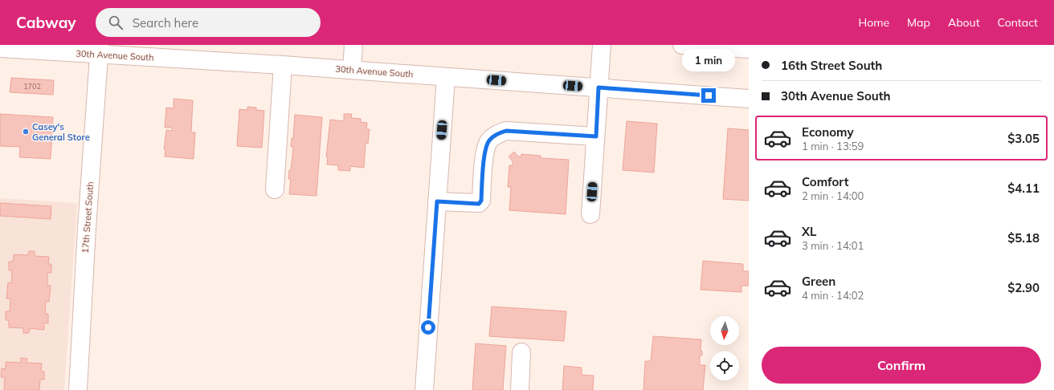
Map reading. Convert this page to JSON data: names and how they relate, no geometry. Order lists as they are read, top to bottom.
{
  "streets": {
    "street": ["30th Avenue South", "17th Street South"]
  },
  "crossings": [
    ["30th Avenue South", "17th Street South"]
  ],
  "places": ["Casey's General Store"],
  "house_numbers": ["1702"],
  "north": "bottom",
  "page": {
    "header": "Cabway",
    "search": "Search here",
    "nav": [
      "Home",
      "Map",
      "About",
      "Contact"
    ],
    "banner": ["16th Street South", "30th Avenue South"],
    "bubble": "1 min",
    "list": [
      {
        "name": "Economy",
        "note": "1 min · 13:59",
        "value": "$3.05"
      },
      {
        "name": "Comfort",
        "note": "2 min · 14:00",
        "value": "$4.11"
      },
      {
        "name": "XL",
        "note": "3 min · 14:01",
        "value": "$5.18"
      },
      {
        "name": "Green",
        "note": "4 min · 14:02",
        "value": "$2.90"
      }
    ],
    "buttons": "Confirm"
  }
}
